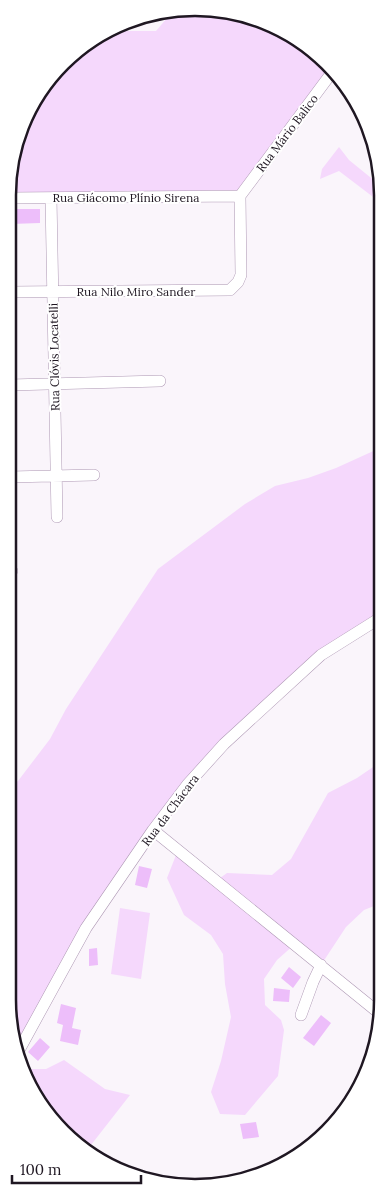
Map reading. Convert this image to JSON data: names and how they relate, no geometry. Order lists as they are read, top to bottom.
{
  "streets": {
    "street": [
      "Rua Mário Balico",
      "Rua Giácomo Plínio Sirena",
      "Rua Nilo Miro Sander",
      "Rua Clóvis Locatelli",
      "Rua da Chácara"
    ]
  },
  "crossings": [
    ["Rua Mário Balico", "Rua Giácomo Plínio Sirena"],
    ["Rua Mário Balico", "Rua Nilo Miro Sander"],
    ["Rua Giácomo Plínio Sirena", "Rua Nilo Miro Sander"],
    ["Rua Giácomo Plínio Sirena", "Rua Clóvis Locatelli"],
    ["Rua Nilo Miro Sander", "Rua Clóvis Locatelli"]
  ],
  "scale_bar": "100 m"
}
